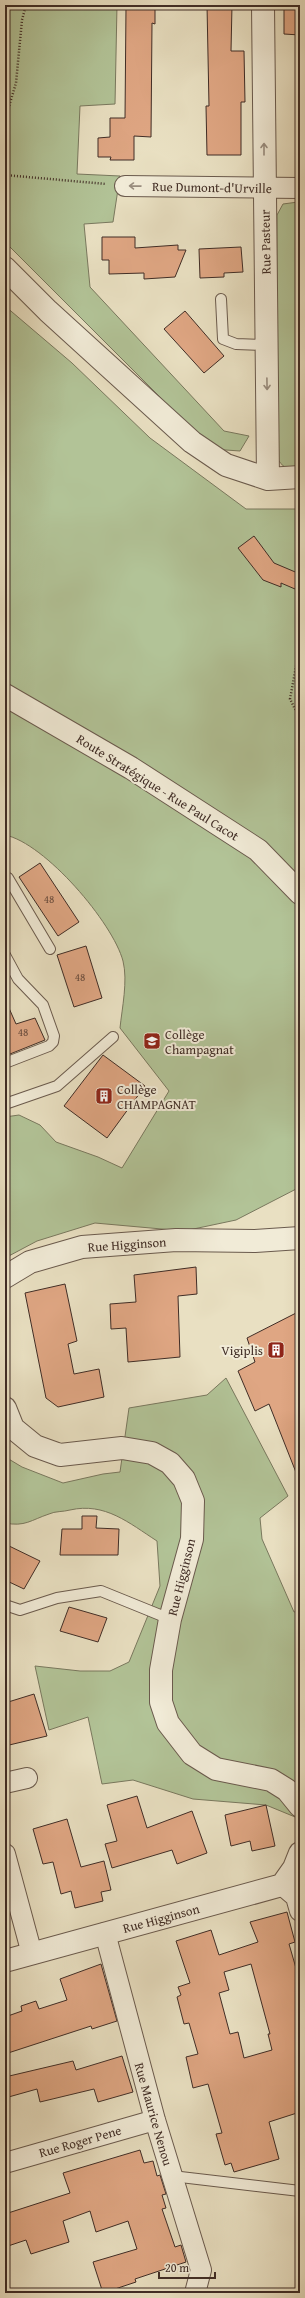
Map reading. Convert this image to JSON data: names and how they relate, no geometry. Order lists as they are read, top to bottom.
{
  "streets": {
    "street": [
      "Rue Dumont-d'Urville",
      "Rue Pasteur",
      "Route Stratégique - Rue Paul Cacot",
      "Rue Higginson",
      "Rue Maurice Nenou",
      "Rue Roger Pene"
    ]
  },
  "crossings": [
    ["Rue Dumont-d'Urville", "Rue Pasteur"],
    ["Rue Higginson", "Rue Maurice Nenou"],
    ["Rue Maurice Nenou", "Rue Roger Pene"]
  ],
  "one_way": ["Rue Dumont-d'Urville"],
  "places": {
    "school or university": ["Collège Champagnat"],
    "building": ["Collège CHAMPAGNAT", "Vigiplis"]
  },
  "house_numbers": ["48", "48", "48"],
  "scale_bar": "20 m"
}
